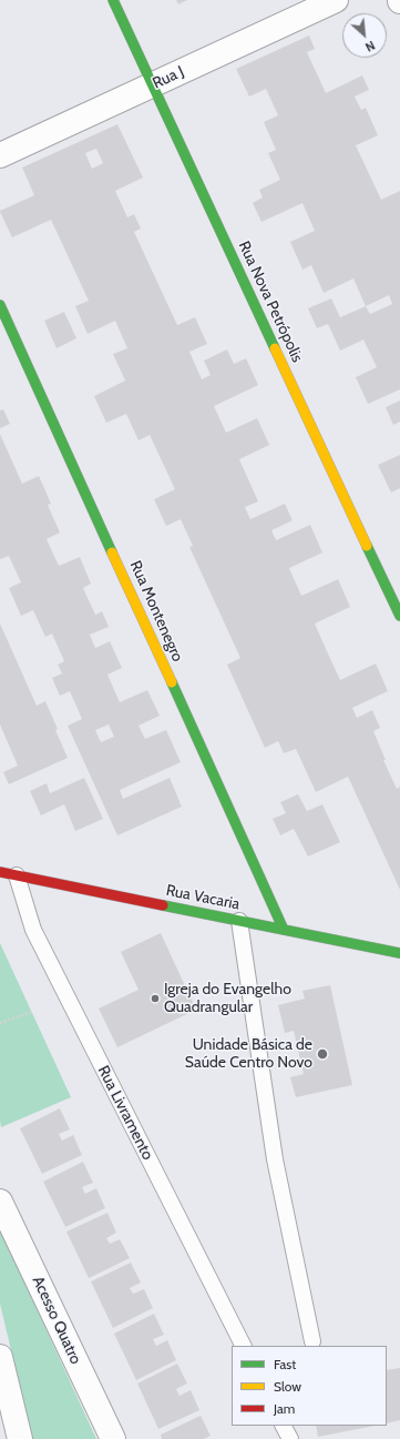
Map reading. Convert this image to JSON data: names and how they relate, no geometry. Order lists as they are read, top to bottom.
{
  "streets": {
    "street": [
      "Rua J",
      "Rua Nova Petrópolis",
      "Rua Montenegro",
      "Rua Vacaria",
      "Acesso Quatro"
    ],
    "lane": ["Rua Livramento"]
  },
  "crossings": [
    ["Rua J", "Rua Nova Petrópolis"],
    ["Rua Montenegro", "Rua Vacaria"],
    ["Rua Vacaria", "Rua Livramento"]
  ],
  "places": ["Igreja do Evangelho Quadrangular", "Unidade Básica de Saúde Centro Novo"],
  "legend": ["Fast", "Slow", "Jam"],
  "north": "bottom right"
}
